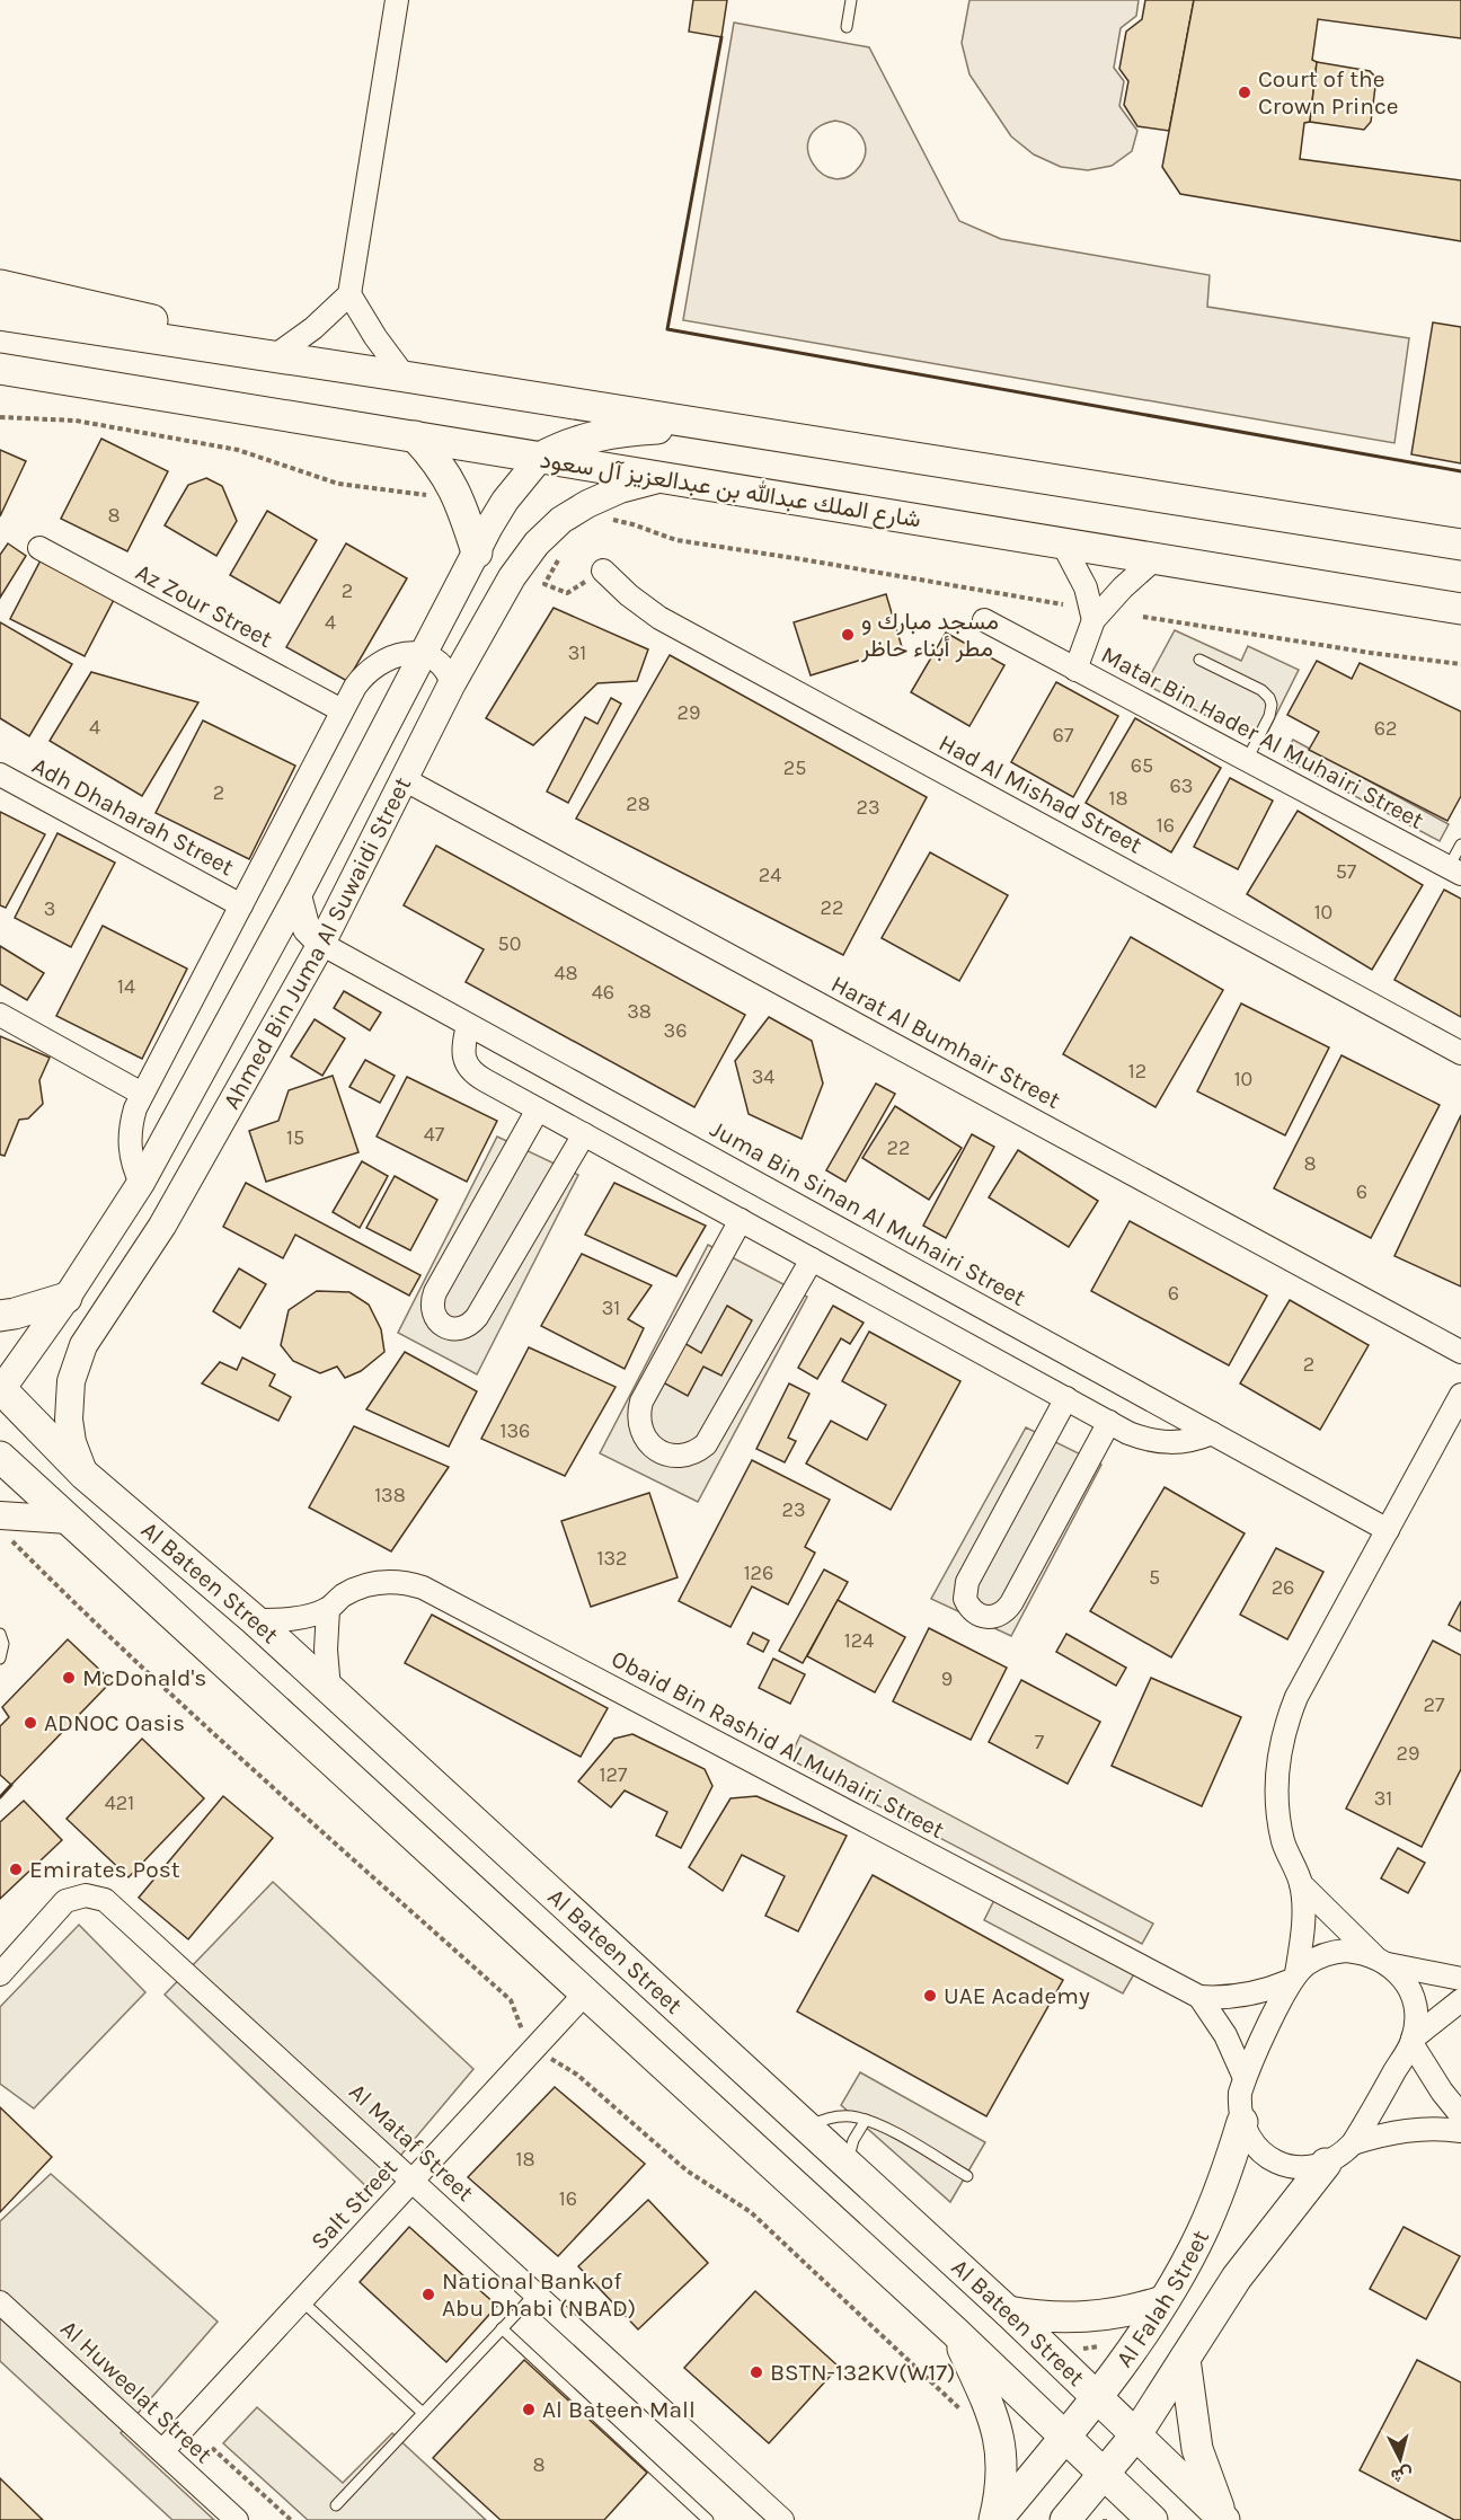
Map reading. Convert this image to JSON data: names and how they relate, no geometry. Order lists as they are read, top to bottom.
{
  "streets": {
    "main road": ["شارع الملك عبدالله بن عبدالعزيز آل سعود", "Al Bateen Street", "Al Falah Street"],
    "street": [
      "Az Zour Street",
      "Matar Bin Hader Al Muhairi Street",
      "Had Al Mishad Street",
      "Adh Dhaharah Street",
      "Ahmed Bin Juma Al Suwaidi Street",
      "Harat Al Bumhair Street",
      "Juma Bin Sinan Al Muhairi Street",
      "Obaid Bin Rashid Al Muhairi Street",
      "Al Mataf Street",
      "Salt Street",
      "Al Huweelat Street"
    ]
  },
  "crossings": [
    ["شارع الملك عبدالله بن عبدالعزيز آل سعود", "Matar Bin Hader Al Muhairi Street"],
    ["شارع الملك عبدالله بن عبدالعزيز آل سعود", "Ahmed Bin Juma Al Suwaidi Street"],
    ["Ahmed Bin Juma Al Suwaidi Street", "Harat Al Bumhair Street"],
    ["Ahmed Bin Juma Al Suwaidi Street", "Juma Bin Sinan Al Muhairi Street"],
    ["Ahmed Bin Juma Al Suwaidi Street", "Al Bateen Street"],
    ["Al Bateen Street", "Obaid Bin Rashid Al Muhairi Street"],
    ["Al Bateen Street", "Salt Street"],
    ["Al Bateen Street", "Al Falah Street"],
    ["Obaid Bin Rashid Al Muhairi Street", "Al Falah Street"],
    ["Al Mataf Street", "Salt Street"],
    ["Salt Street", "Al Huweelat Street"]
  ],
  "places": [
    "Court of the Crown Prince",
    "مسجد مبارك و مطر أبناء حاظر",
    "McDonald's",
    "ADNOC Oasis",
    "Emirates Post",
    "UAE Academy",
    "National Bank of Abu Dhabi (NBAD)",
    "BSTN-132KV(W17)",
    "Al Bateen Mall"
  ],
  "house_numbers": [
    "8",
    "2",
    "4",
    "31",
    "29",
    "4",
    "62",
    "67",
    "65",
    "25",
    "63",
    "2",
    "18",
    "28",
    "23",
    "16",
    "57",
    "24",
    "22",
    "3",
    "10",
    "50",
    "48",
    "14",
    "46",
    "38",
    "36",
    "12",
    "34",
    "10",
    "47",
    "15",
    "22",
    "8",
    "6",
    "6",
    "31",
    "2",
    "136",
    "138",
    "23",
    "132",
    "126",
    "5",
    "26",
    "124",
    "9",
    "27",
    "7",
    "29",
    "127",
    "31",
    "421",
    "18",
    "16",
    "8"
  ],
  "north": "bottom"
}
